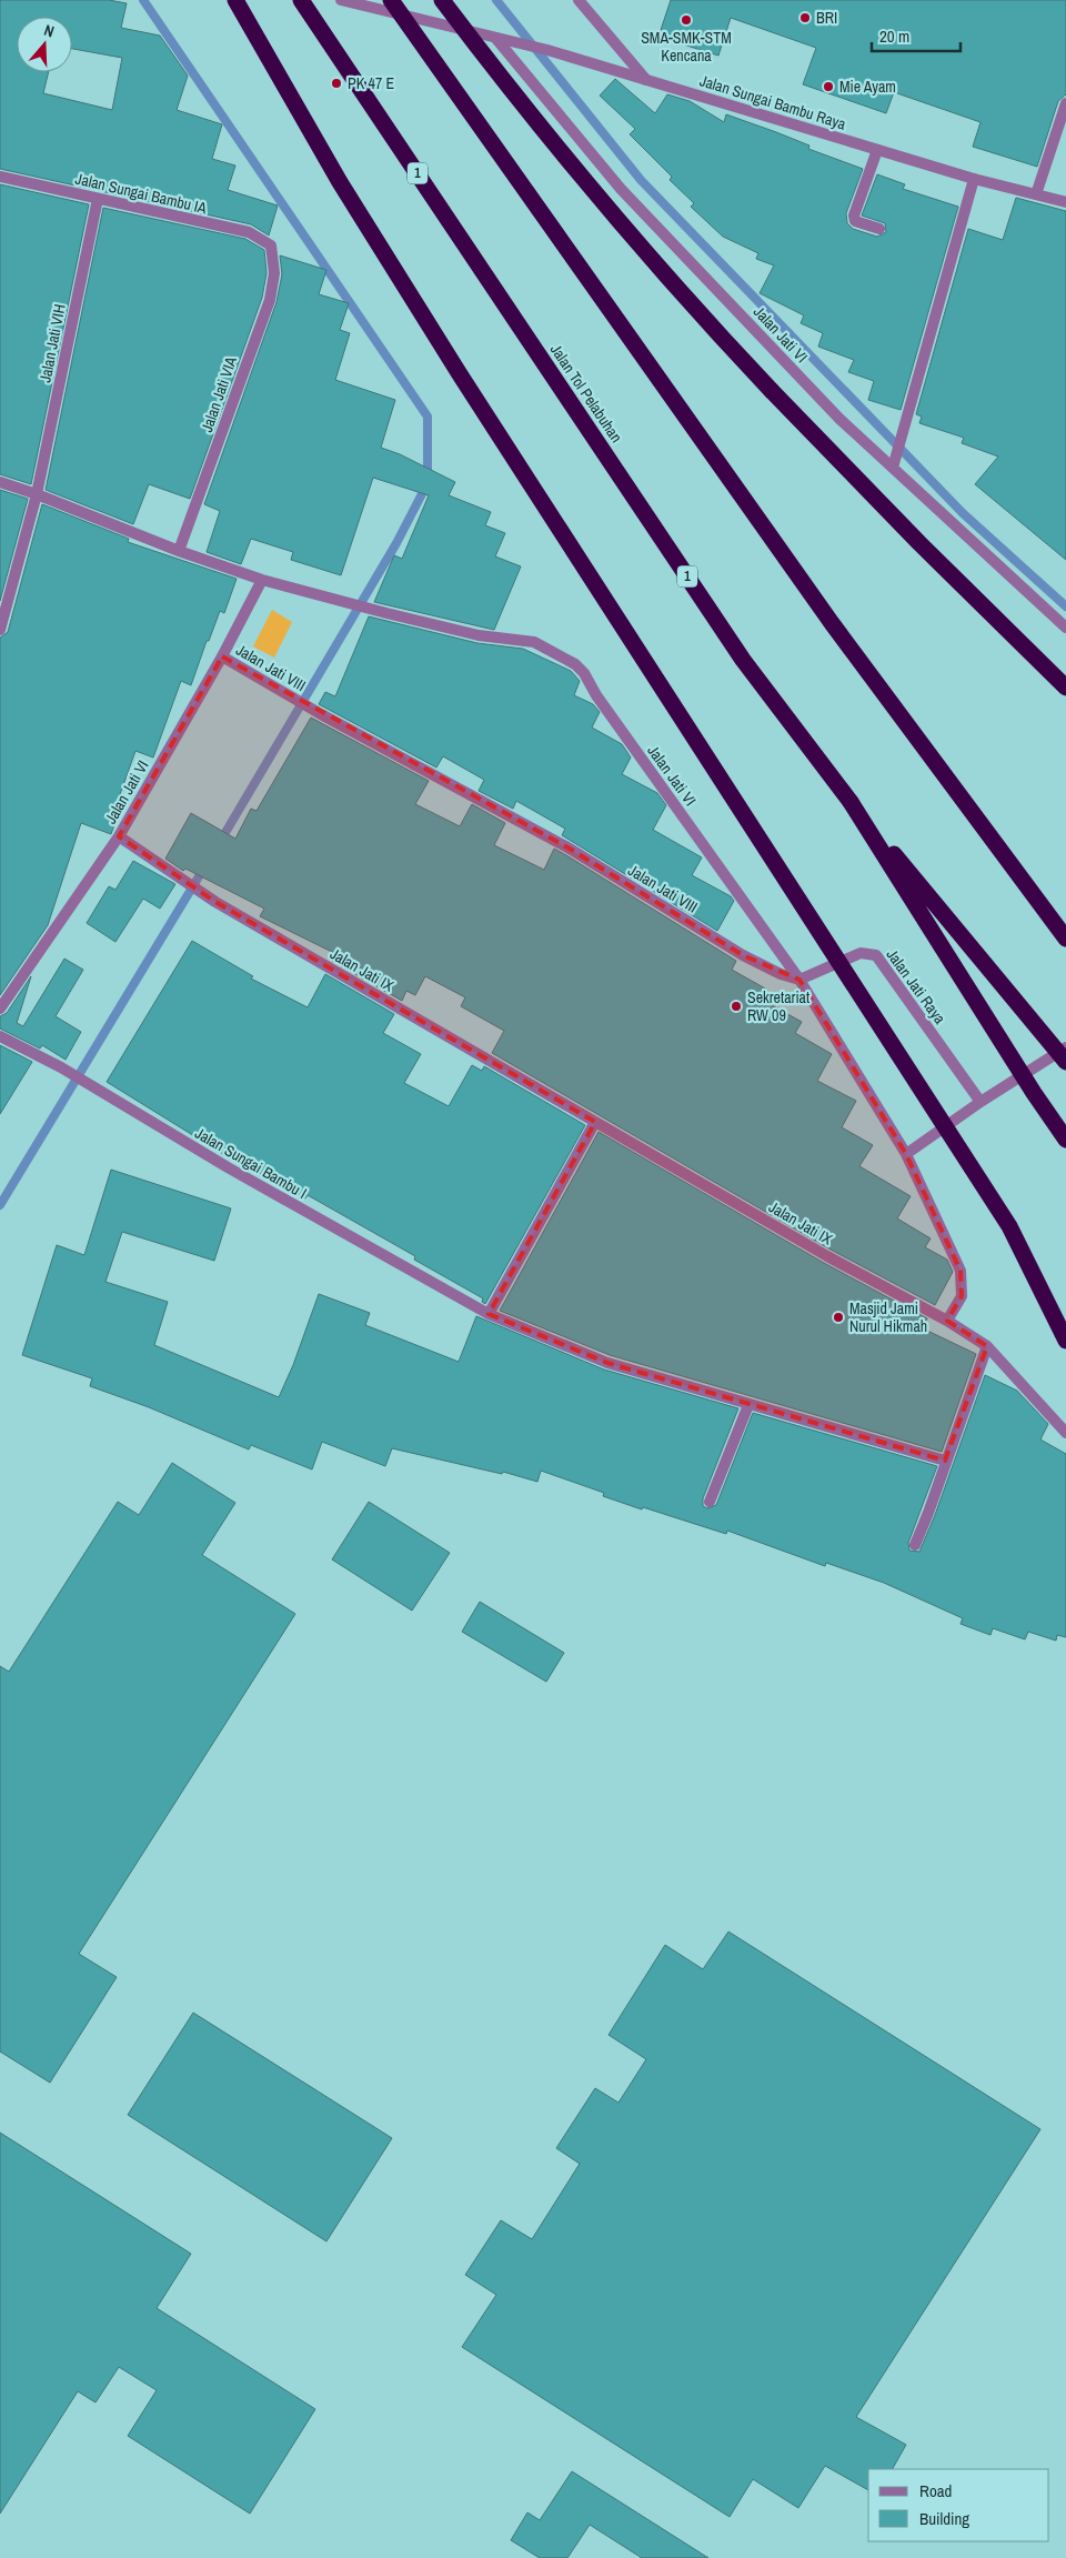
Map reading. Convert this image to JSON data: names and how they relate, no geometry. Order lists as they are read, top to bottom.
{
  "streets": {
    "highway": ["1", "Jalan Tol Pelabuhan"],
    "street": [
      "Jalan Sungai Bambu Raya",
      "Jalan Sungai Bambu IA",
      "Jalan Jati VI",
      "Jalan Jati VIH",
      "Jalan Jati VIA",
      "Jalan Jati VIII",
      "Jalan Jati IX",
      "Jalan Jati Raya",
      "Jalan Sungai Bambu I"
    ]
  },
  "crossings": [
    ["Jalan Sungai Bambu Raya", "Jalan Jati VI"],
    ["Jalan Sungai Bambu IA", "Jalan Jati VIH"],
    ["Jalan Sungai Bambu IA", "Jalan Jati VIA"],
    ["Jalan Jati VI", "Jalan Jati VIH"],
    ["Jalan Jati VI", "Jalan Jati VIA"],
    ["Jalan Jati VI", "Jalan Jati VIII"],
    ["Jalan Jati VI", "Jalan Jati IX"],
    ["Jalan Jati VI", "Jalan Jati Raya"],
    ["Jalan Jati VIII", "Jalan Jati Raya"]
  ],
  "places": [
    "BRI",
    "SMA-SMK-STM Kencana",
    "PK 47 E",
    "Mie Ayam",
    "Sekretariat RW 09",
    "Masjid Jami Nurul Hikmah"
  ],
  "legend": ["Road", "Building"],
  "scale_bar": "20 m",
  "north": "top"
}
